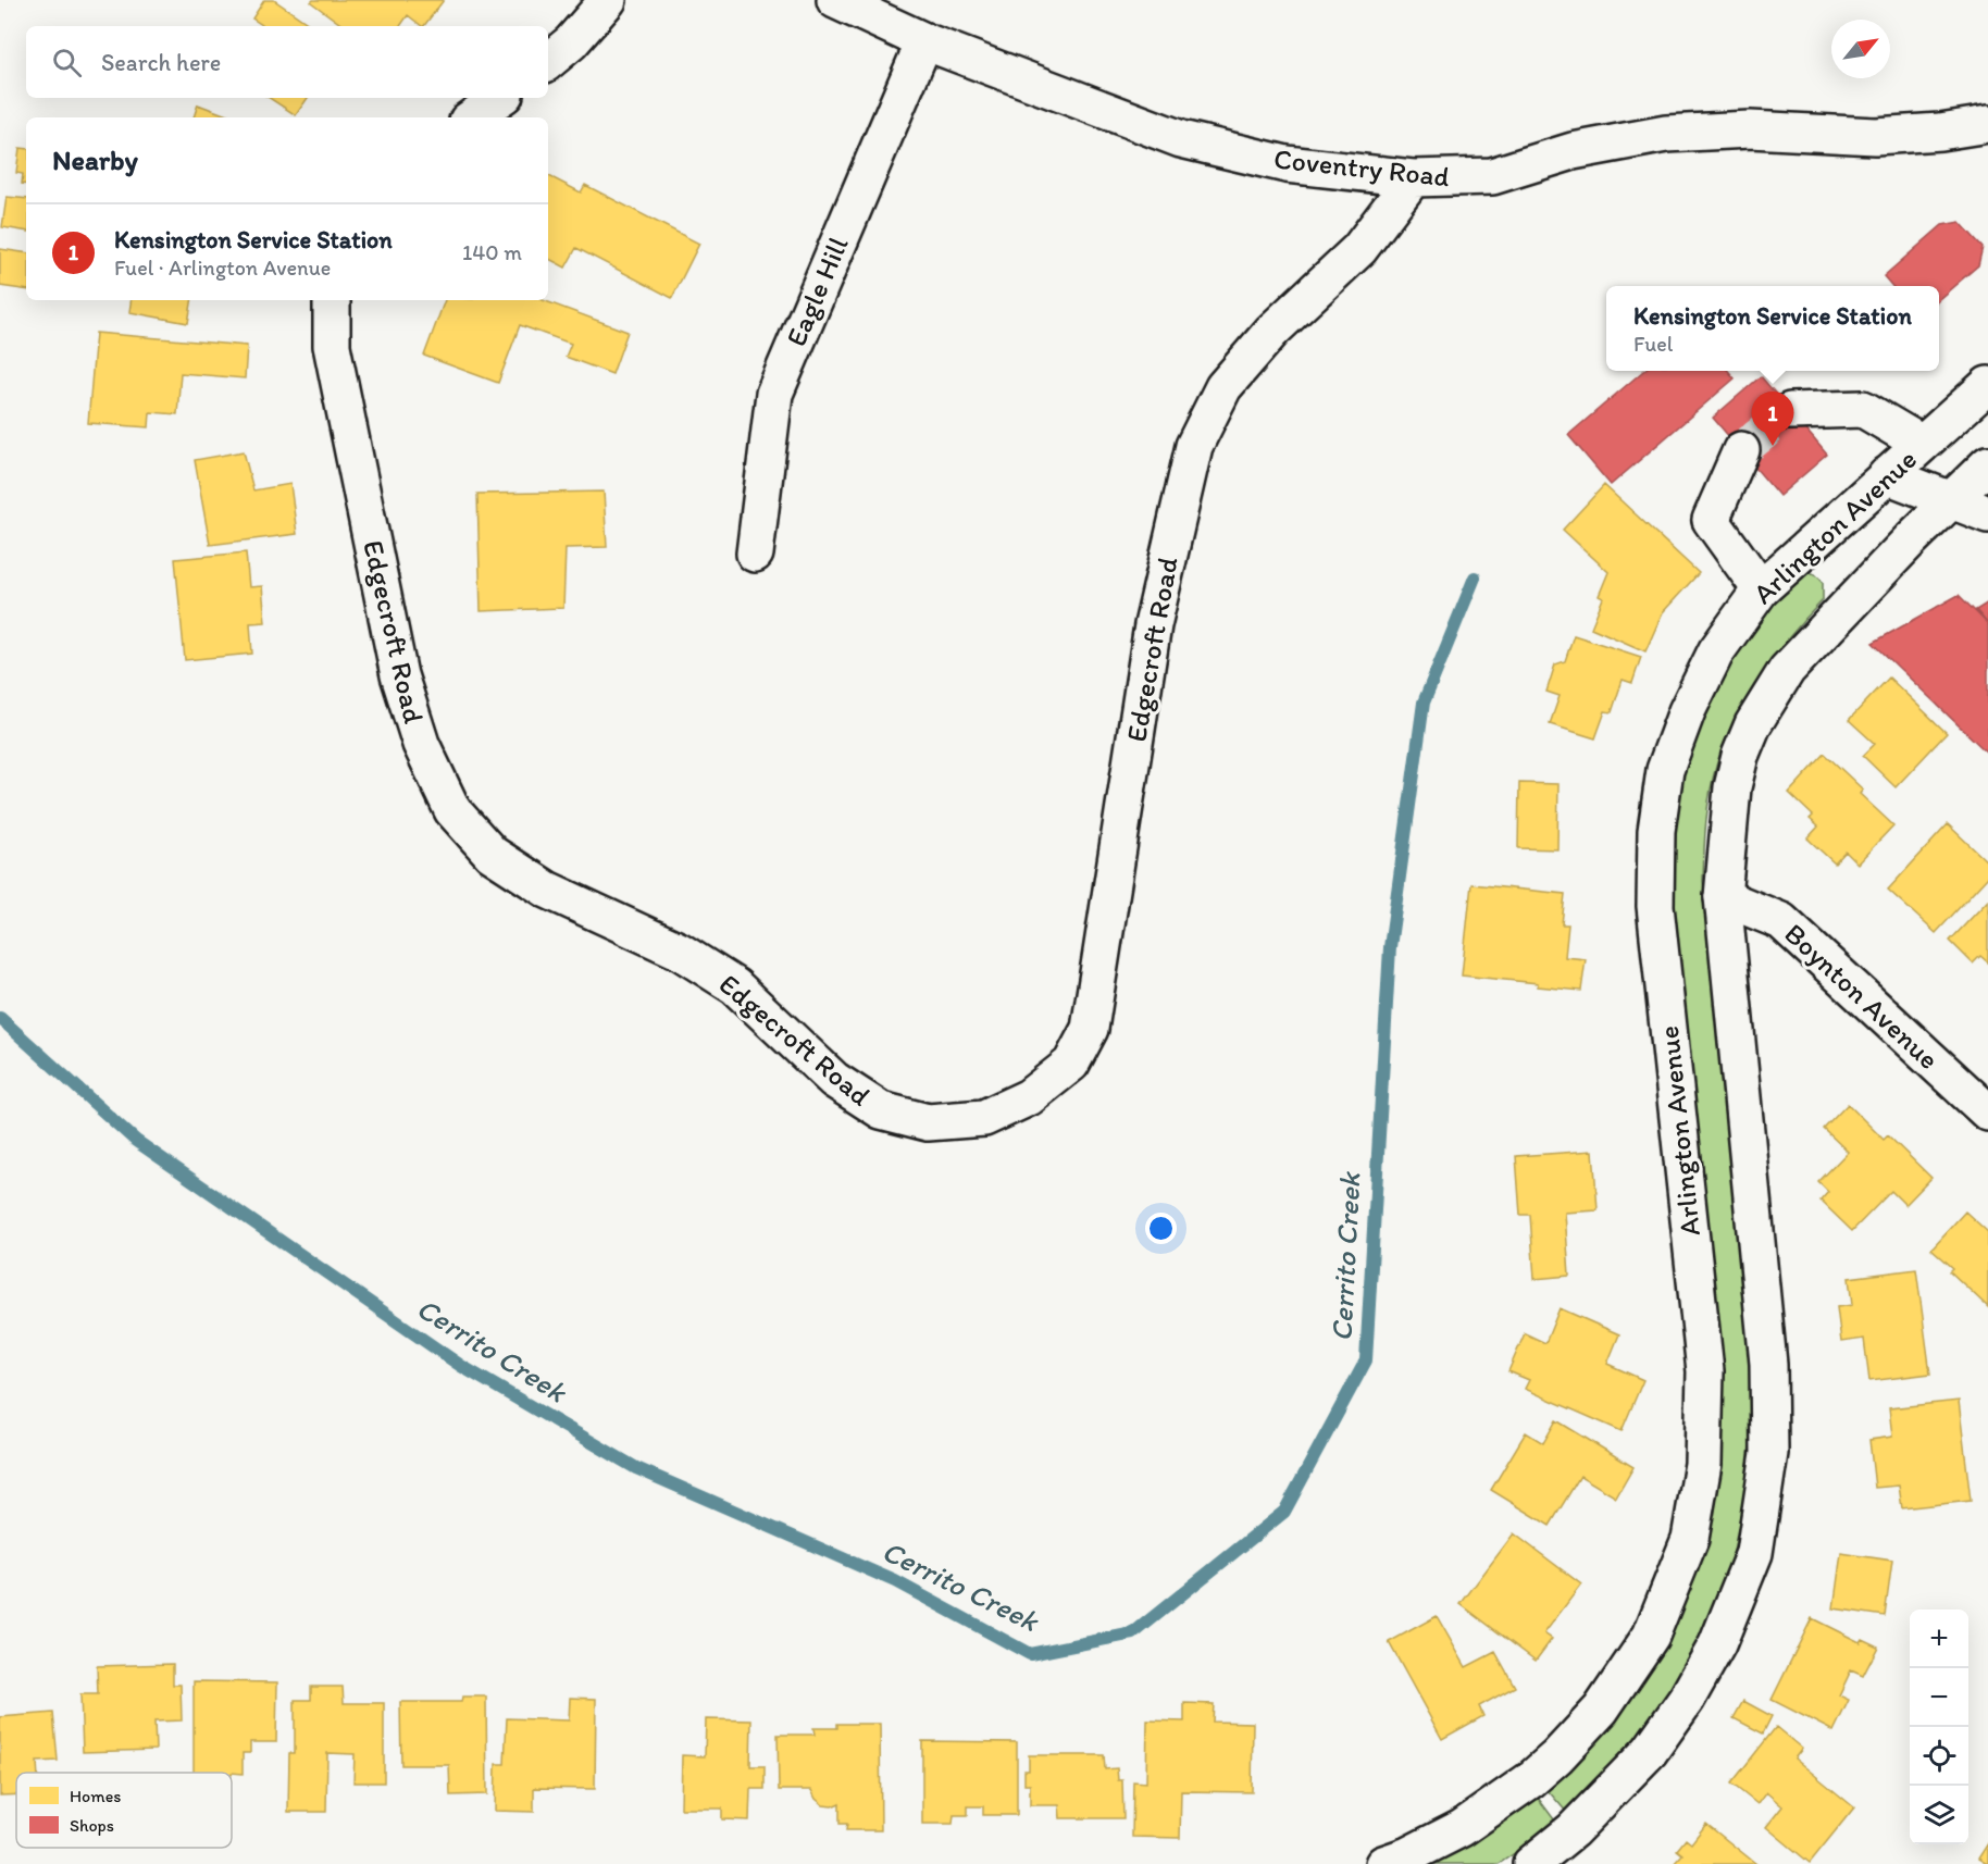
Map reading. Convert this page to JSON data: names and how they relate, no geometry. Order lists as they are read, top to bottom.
{
  "streets": {
    "street": [
      "Coventry Road",
      "Eagle Hill",
      "Arlington Avenue",
      "Edgecroft Road",
      "Boynton Avenue"
    ]
  },
  "crossings": [
    ["Coventry Road", "Eagle Hill"],
    ["Coventry Road", "Edgecroft Road"]
  ],
  "water": ["Cerrito Creek"],
  "legend": ["Homes", "Shops"],
  "north": "top right",
  "page": {
    "search": "Search here",
    "heading": "Nearby",
    "list": [
      {
        "mark": "1",
        "name": "Kensington Service Station",
        "note": "Fuel · Arlington Avenue",
        "value": "140 m"
      }
    ],
    "popup": ["Kensington Service Station", "Fuel"],
    "pins": "1",
    "map_buttons": ["+", "−"]
  }
}
